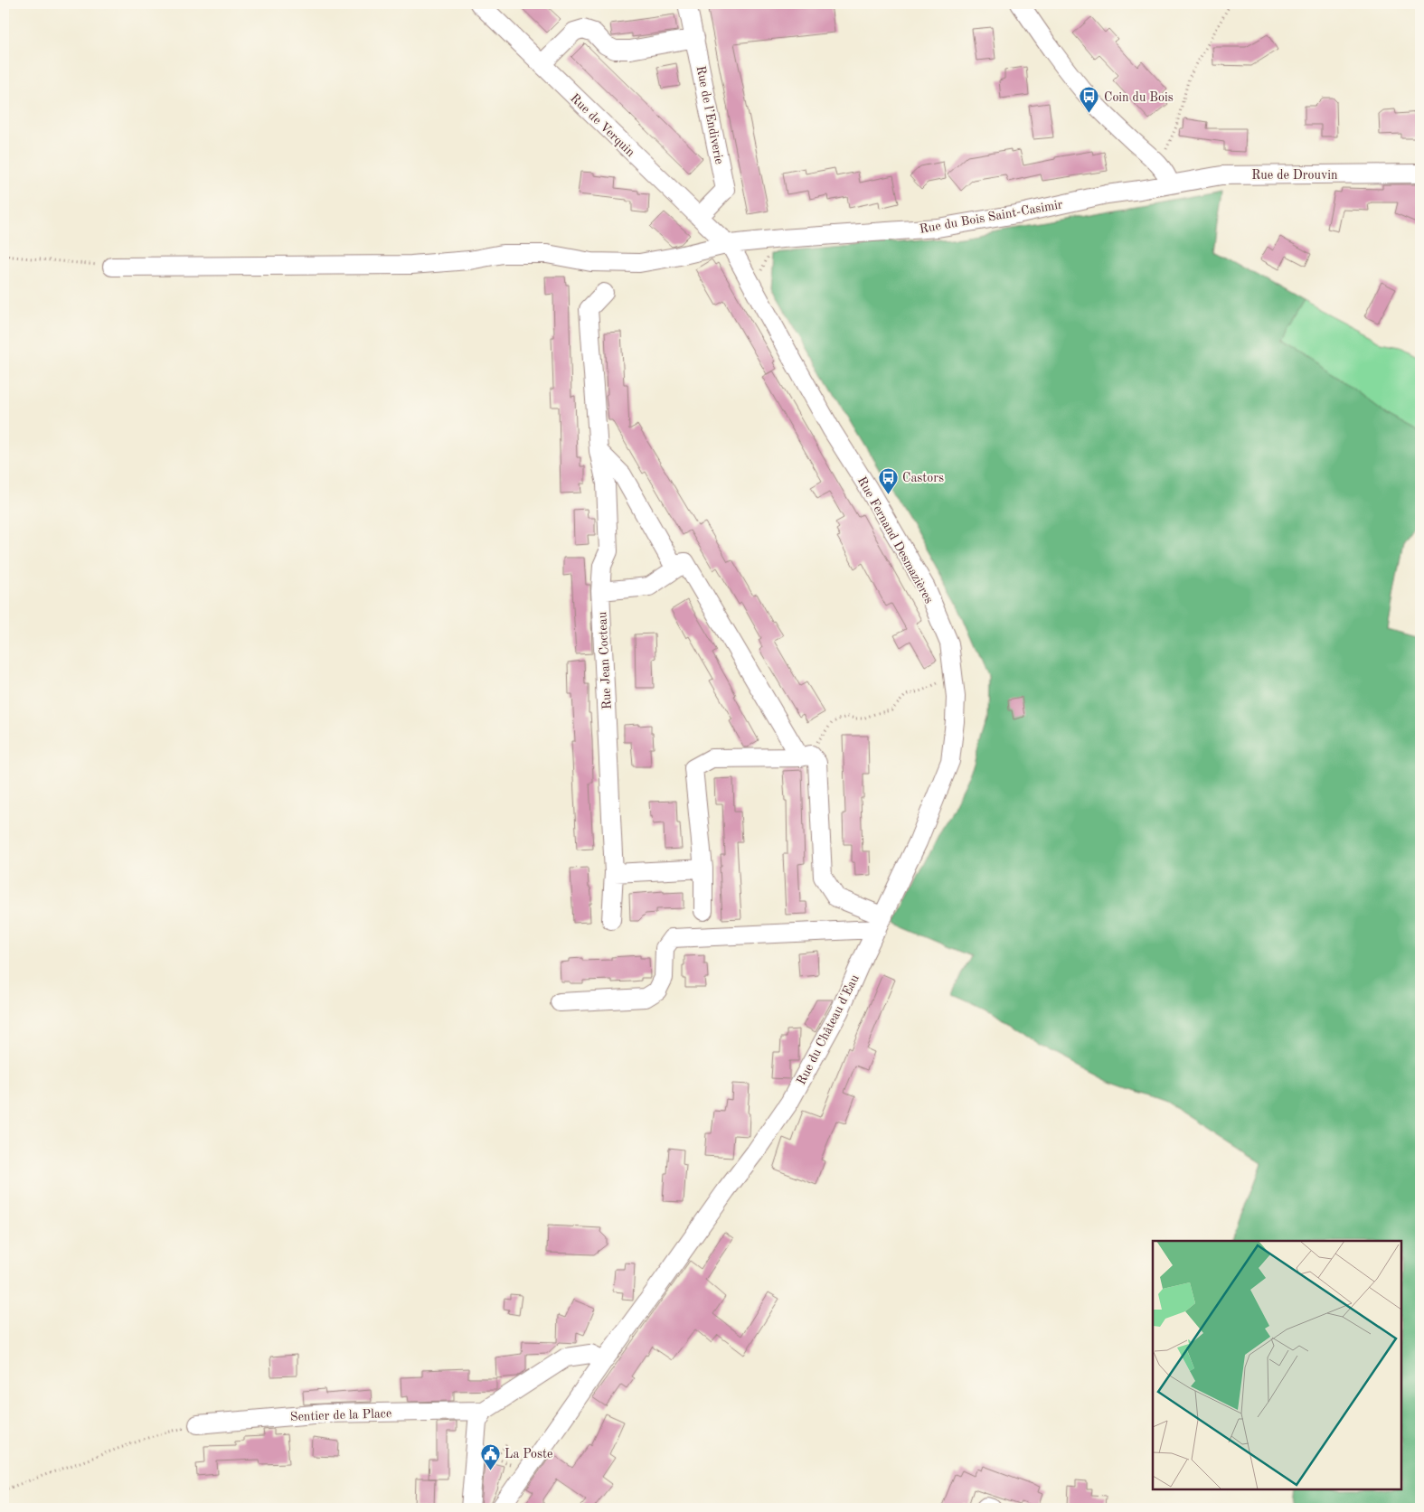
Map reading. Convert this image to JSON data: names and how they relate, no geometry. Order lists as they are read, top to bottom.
{
  "streets": {
    "street": [
      "Rue de l’Endiverie",
      "Rue de Verquin",
      "Rue de Drouvin",
      "Rue du Bois Saint-Casimir",
      "Rue Fernand Desmazières",
      "Rue Jean Cocteau",
      "Rue du Château d'Eau",
      "Sentier de la Place"
    ]
  },
  "crossings": [
    ["Rue de l’Endiverie", "Rue de Verquin"],
    ["Rue de Verquin", "Rue du Bois Saint-Casimir"],
    ["Rue de Verquin", "Rue Fernand Desmazières"],
    ["Rue de Drouvin", "Rue du Bois Saint-Casimir"],
    ["Rue du Bois Saint-Casimir", "Rue Fernand Desmazières"],
    ["Rue Fernand Desmazières", "Rue du Château d'Eau"]
  ],
  "places": {
    "bus stop": ["Coin du Bois", "Castors"],
    "public building": ["La Poste"]
  }
}
